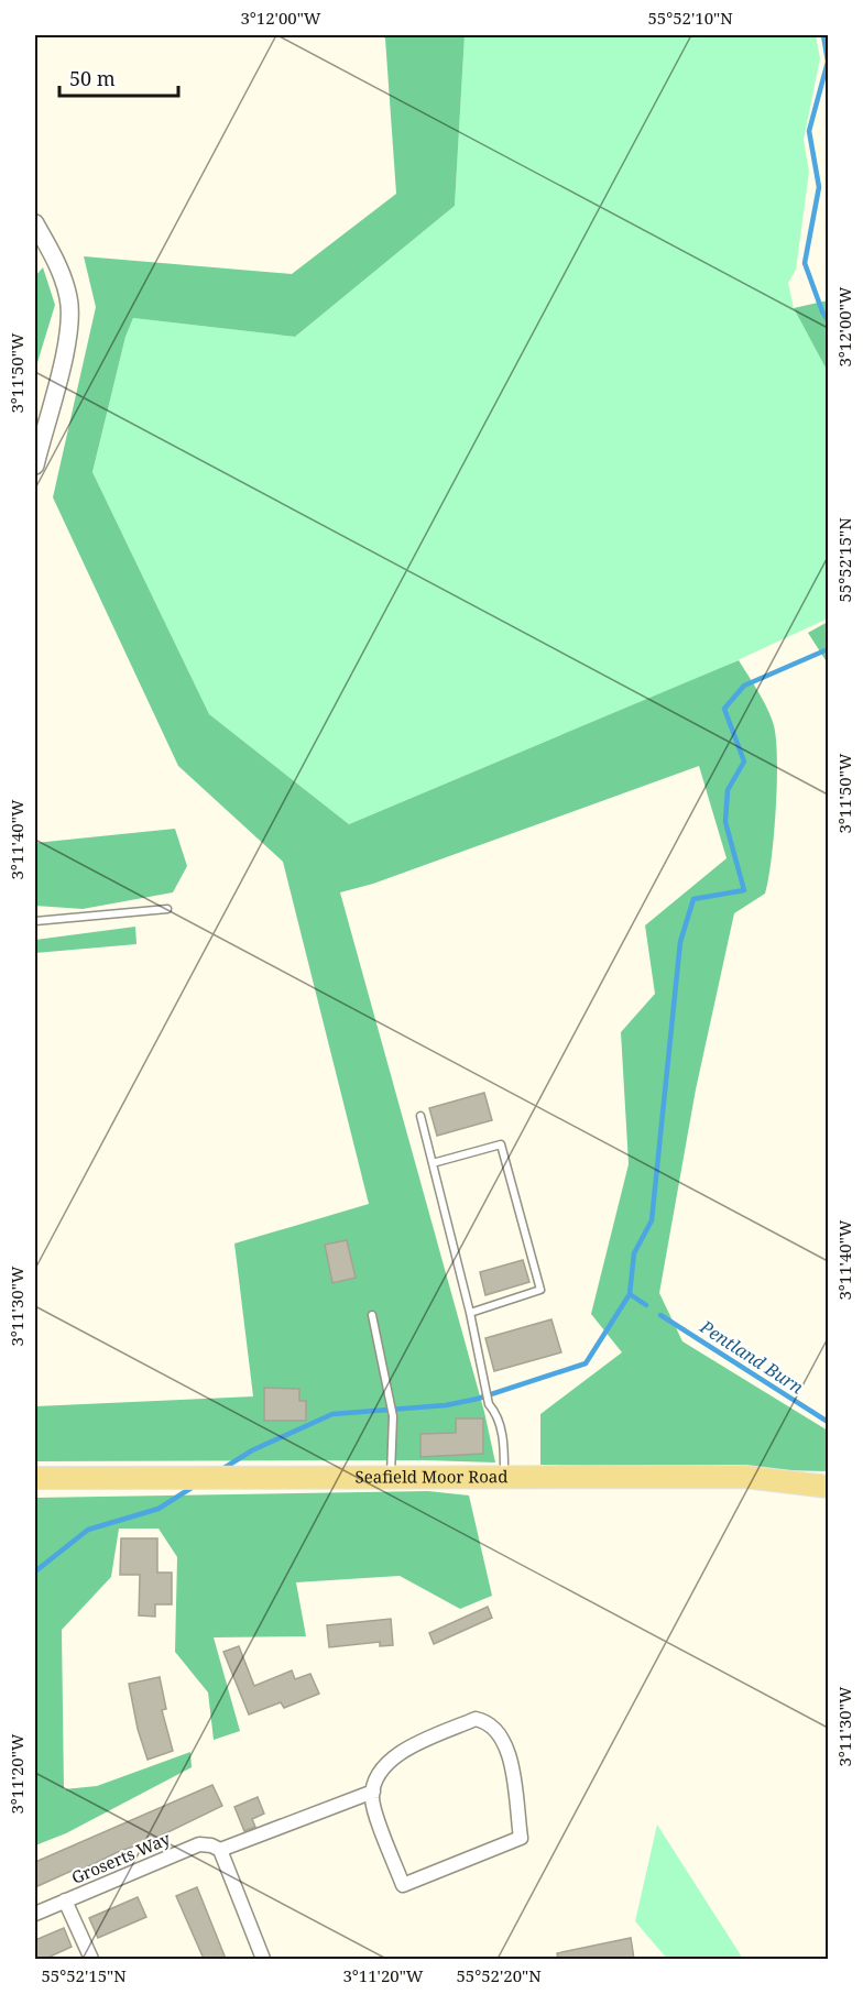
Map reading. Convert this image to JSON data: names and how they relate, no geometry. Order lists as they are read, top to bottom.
{
  "streets": {
    "main road": ["Seafield Moor Road"],
    "street": ["Groserts Way"]
  },
  "water": ["Pentland Burn"],
  "scale_bar": "50 m",
  "coordinates": [
    "3°12'00\"W",
    "55°52'10\"N",
    "3°11'50\"W",
    "55°52'15\"N",
    "3°11'40\"W",
    "3°11'30\"W",
    "3°11'20\"W",
    "55°52'20\"N"
  ]
}
